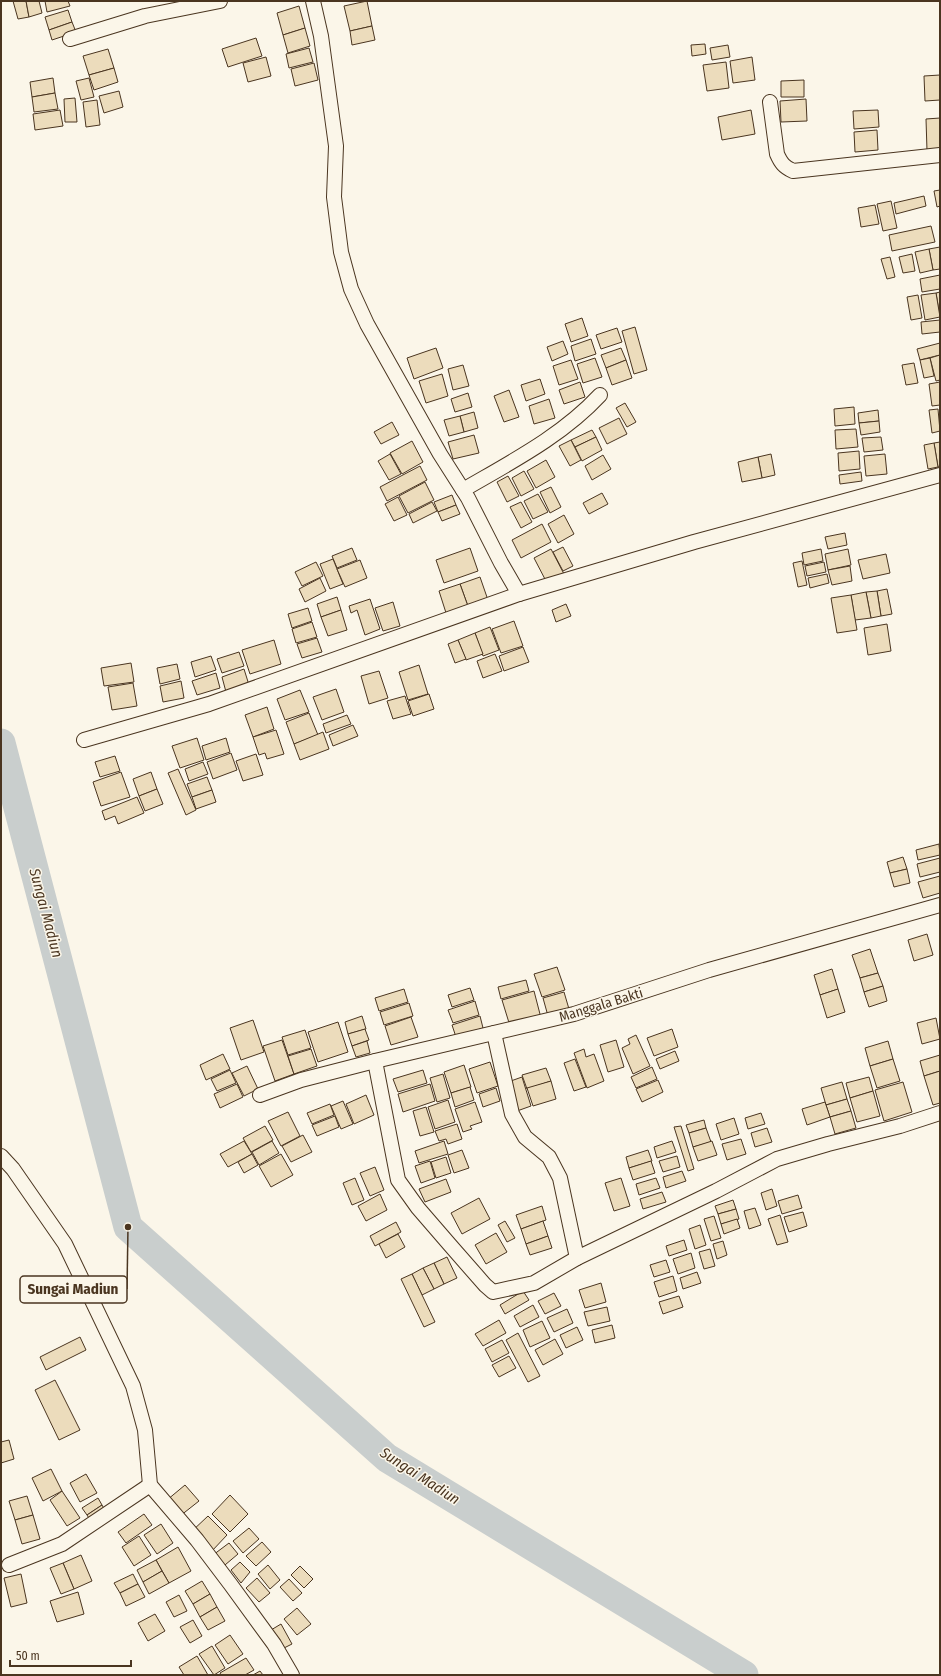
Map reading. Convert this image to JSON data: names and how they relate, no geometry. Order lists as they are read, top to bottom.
{
  "streets": {
    "street": ["Manggala Bakti"]
  },
  "water": ["Sungai Madiun"],
  "places": ["Sungai Madiun"],
  "scale_bar": "50 m"
}
